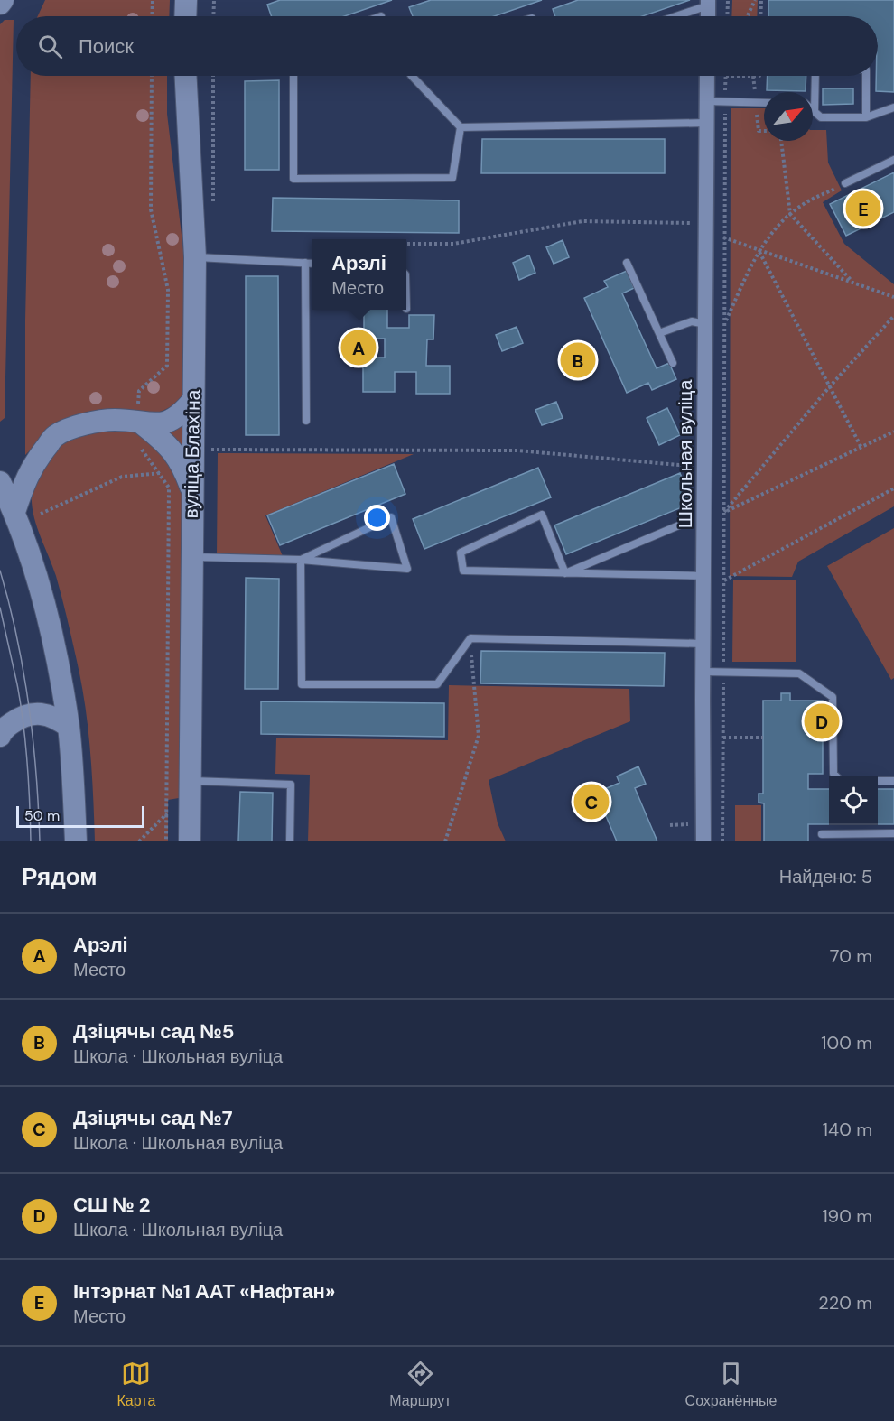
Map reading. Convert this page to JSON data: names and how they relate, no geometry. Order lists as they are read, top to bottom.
{
  "streets": {
    "street": ["вуліца Блахіна", "Школьная вуліца"]
  },
  "scale_bar": "50 m",
  "north": "top right",
  "page": {
    "search": "Поиск",
    "pins": [
      "E",
      "A",
      "B",
      "D",
      "C"
    ],
    "popup": ["Арэлі", "Место"],
    "scale": "50 m",
    "heading": ["Рядом", "Найдено: 5"],
    "list": [
      {
        "mark": "A",
        "name": "Арэлі",
        "note": "Место",
        "value": "70 m"
      },
      {
        "mark": "B",
        "name": "Дзіцячы сад №5",
        "note": "Школа · Школьная вуліца",
        "value": "100 m"
      },
      {
        "mark": "C",
        "name": "Дзіцячы сад №7",
        "note": "Школа · Школьная вуліца",
        "value": "140 m"
      },
      {
        "mark": "D",
        "name": "СШ № 2",
        "note": "Школа · Школьная вуліца",
        "value": "190 m"
      },
      {
        "mark": "E",
        "name": "Інтэрнат №1 ААТ «Нафтан»",
        "note": "Место",
        "value": "220 m"
      }
    ],
    "nav": ["Карта", "Маршрут", "Сохранённые"]
  }
}
